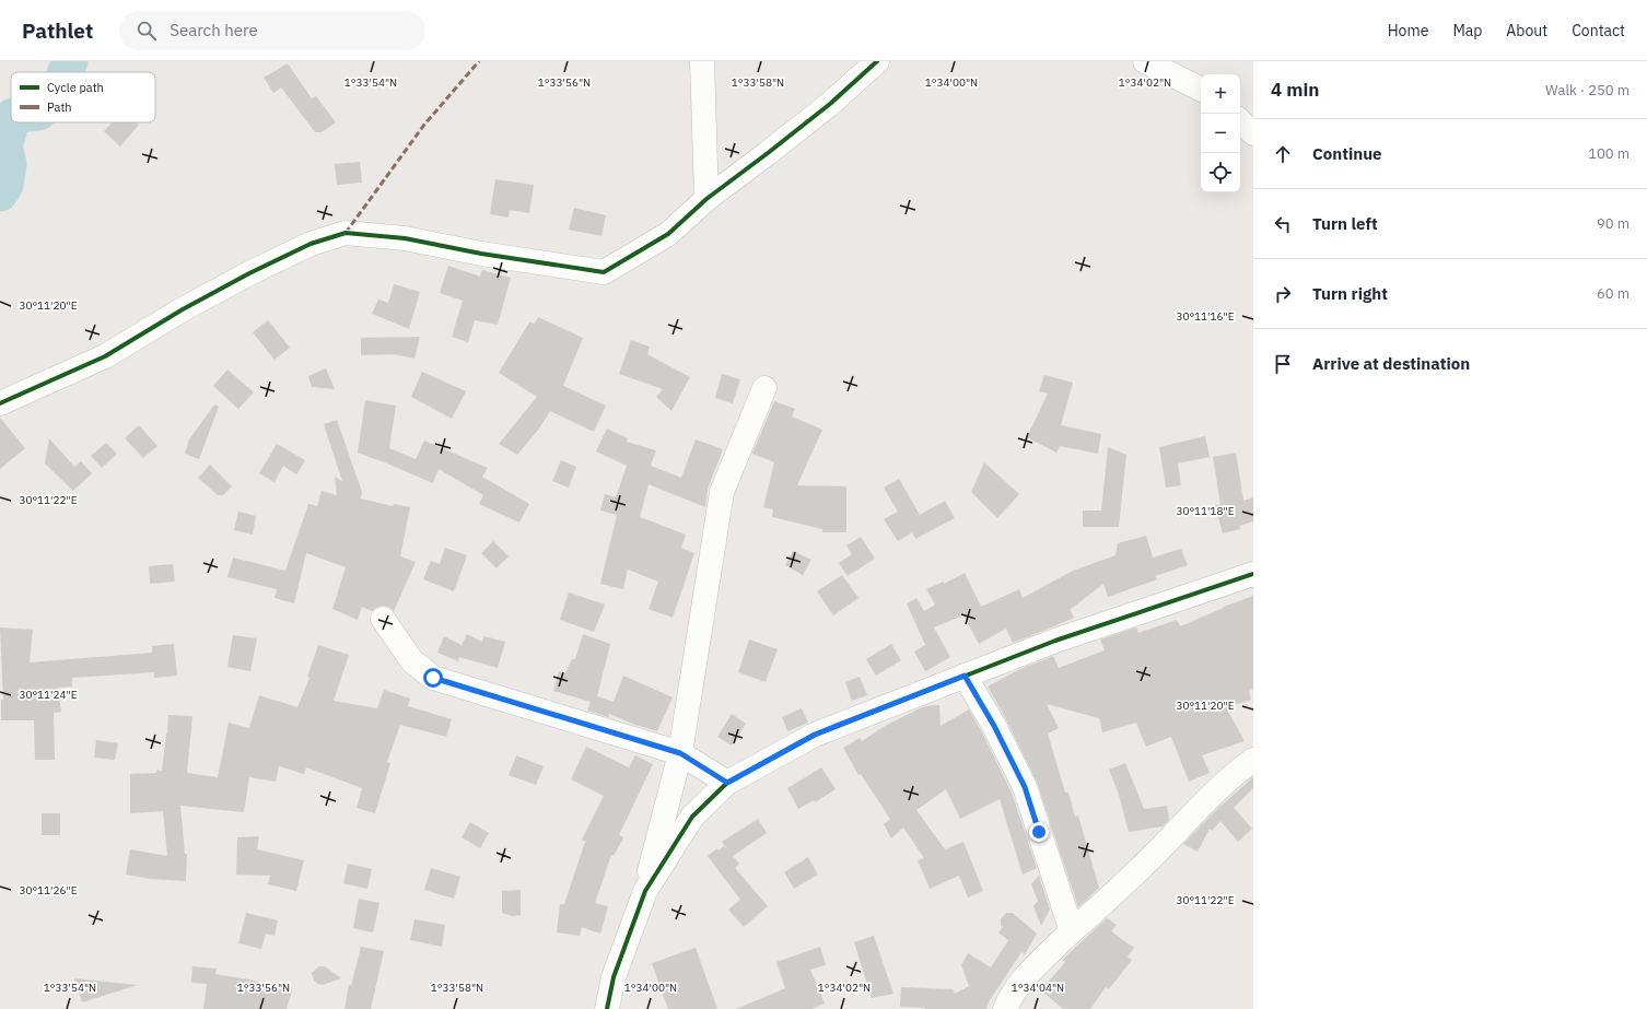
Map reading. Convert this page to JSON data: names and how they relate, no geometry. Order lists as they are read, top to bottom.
{
  "legend": ["Cycle path", "Path"],
  "page": {
    "header": "Pathlet",
    "search": "Search here",
    "nav": [
      "Home",
      "Map",
      "About",
      "Contact"
    ],
    "heading": ["4 min", "Walk · 250 m"],
    "map_buttons": ["+", "−"],
    "list": [
      ["Continue", "100 m"],
      ["Turn left", "90 m"],
      ["Turn right", "60 m"],
      "Arrive at destination"
    ]
  },
  "coordinates": [
    "1°33'54\"N",
    "1°33'56\"N",
    "1°33'58\"N",
    "1°34'00\"N",
    "1°34'02\"N",
    "30°11'20\"E",
    "30°11'16\"E",
    "30°11'22\"E",
    "30°11'18\"E",
    "30°11'24\"E",
    "30°11'26\"E",
    "1°34'04\"N"
  ]
}
